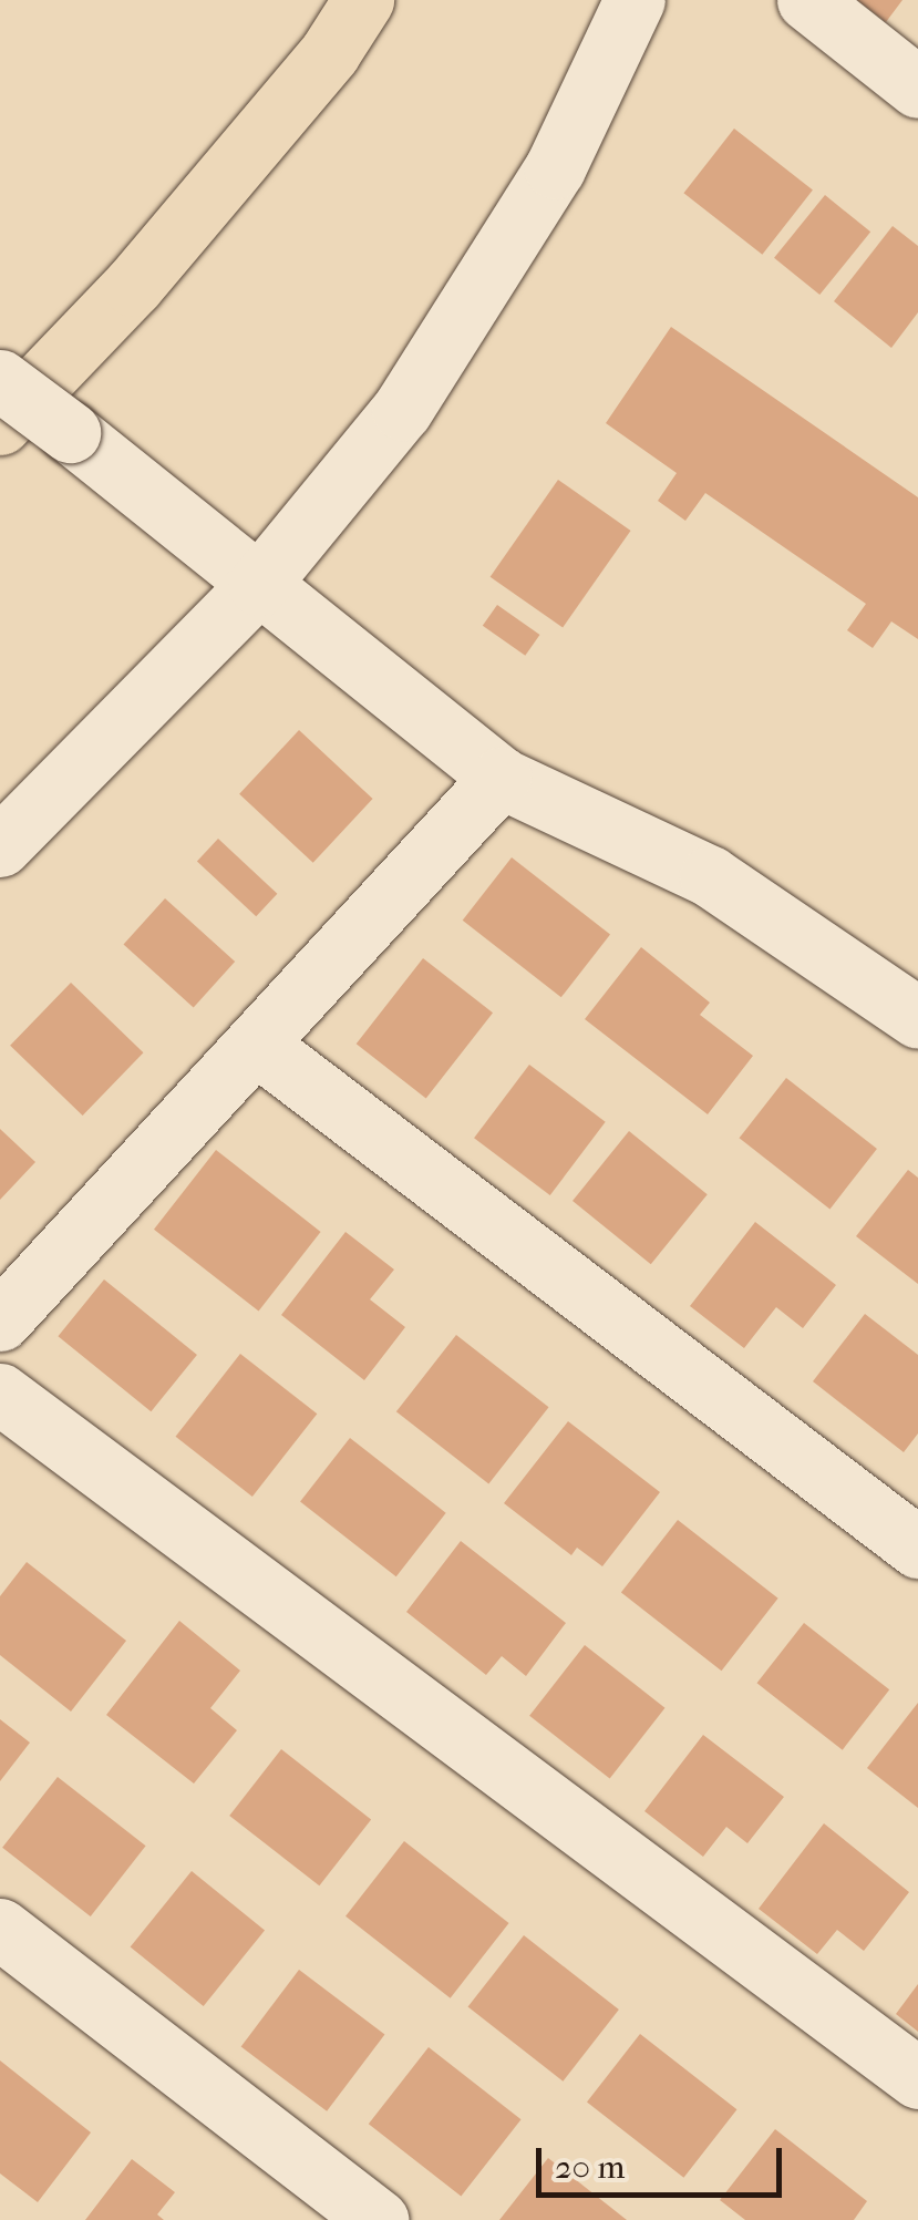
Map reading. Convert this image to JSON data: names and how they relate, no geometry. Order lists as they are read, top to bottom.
{
  "scale_bar": "20 m"
}
